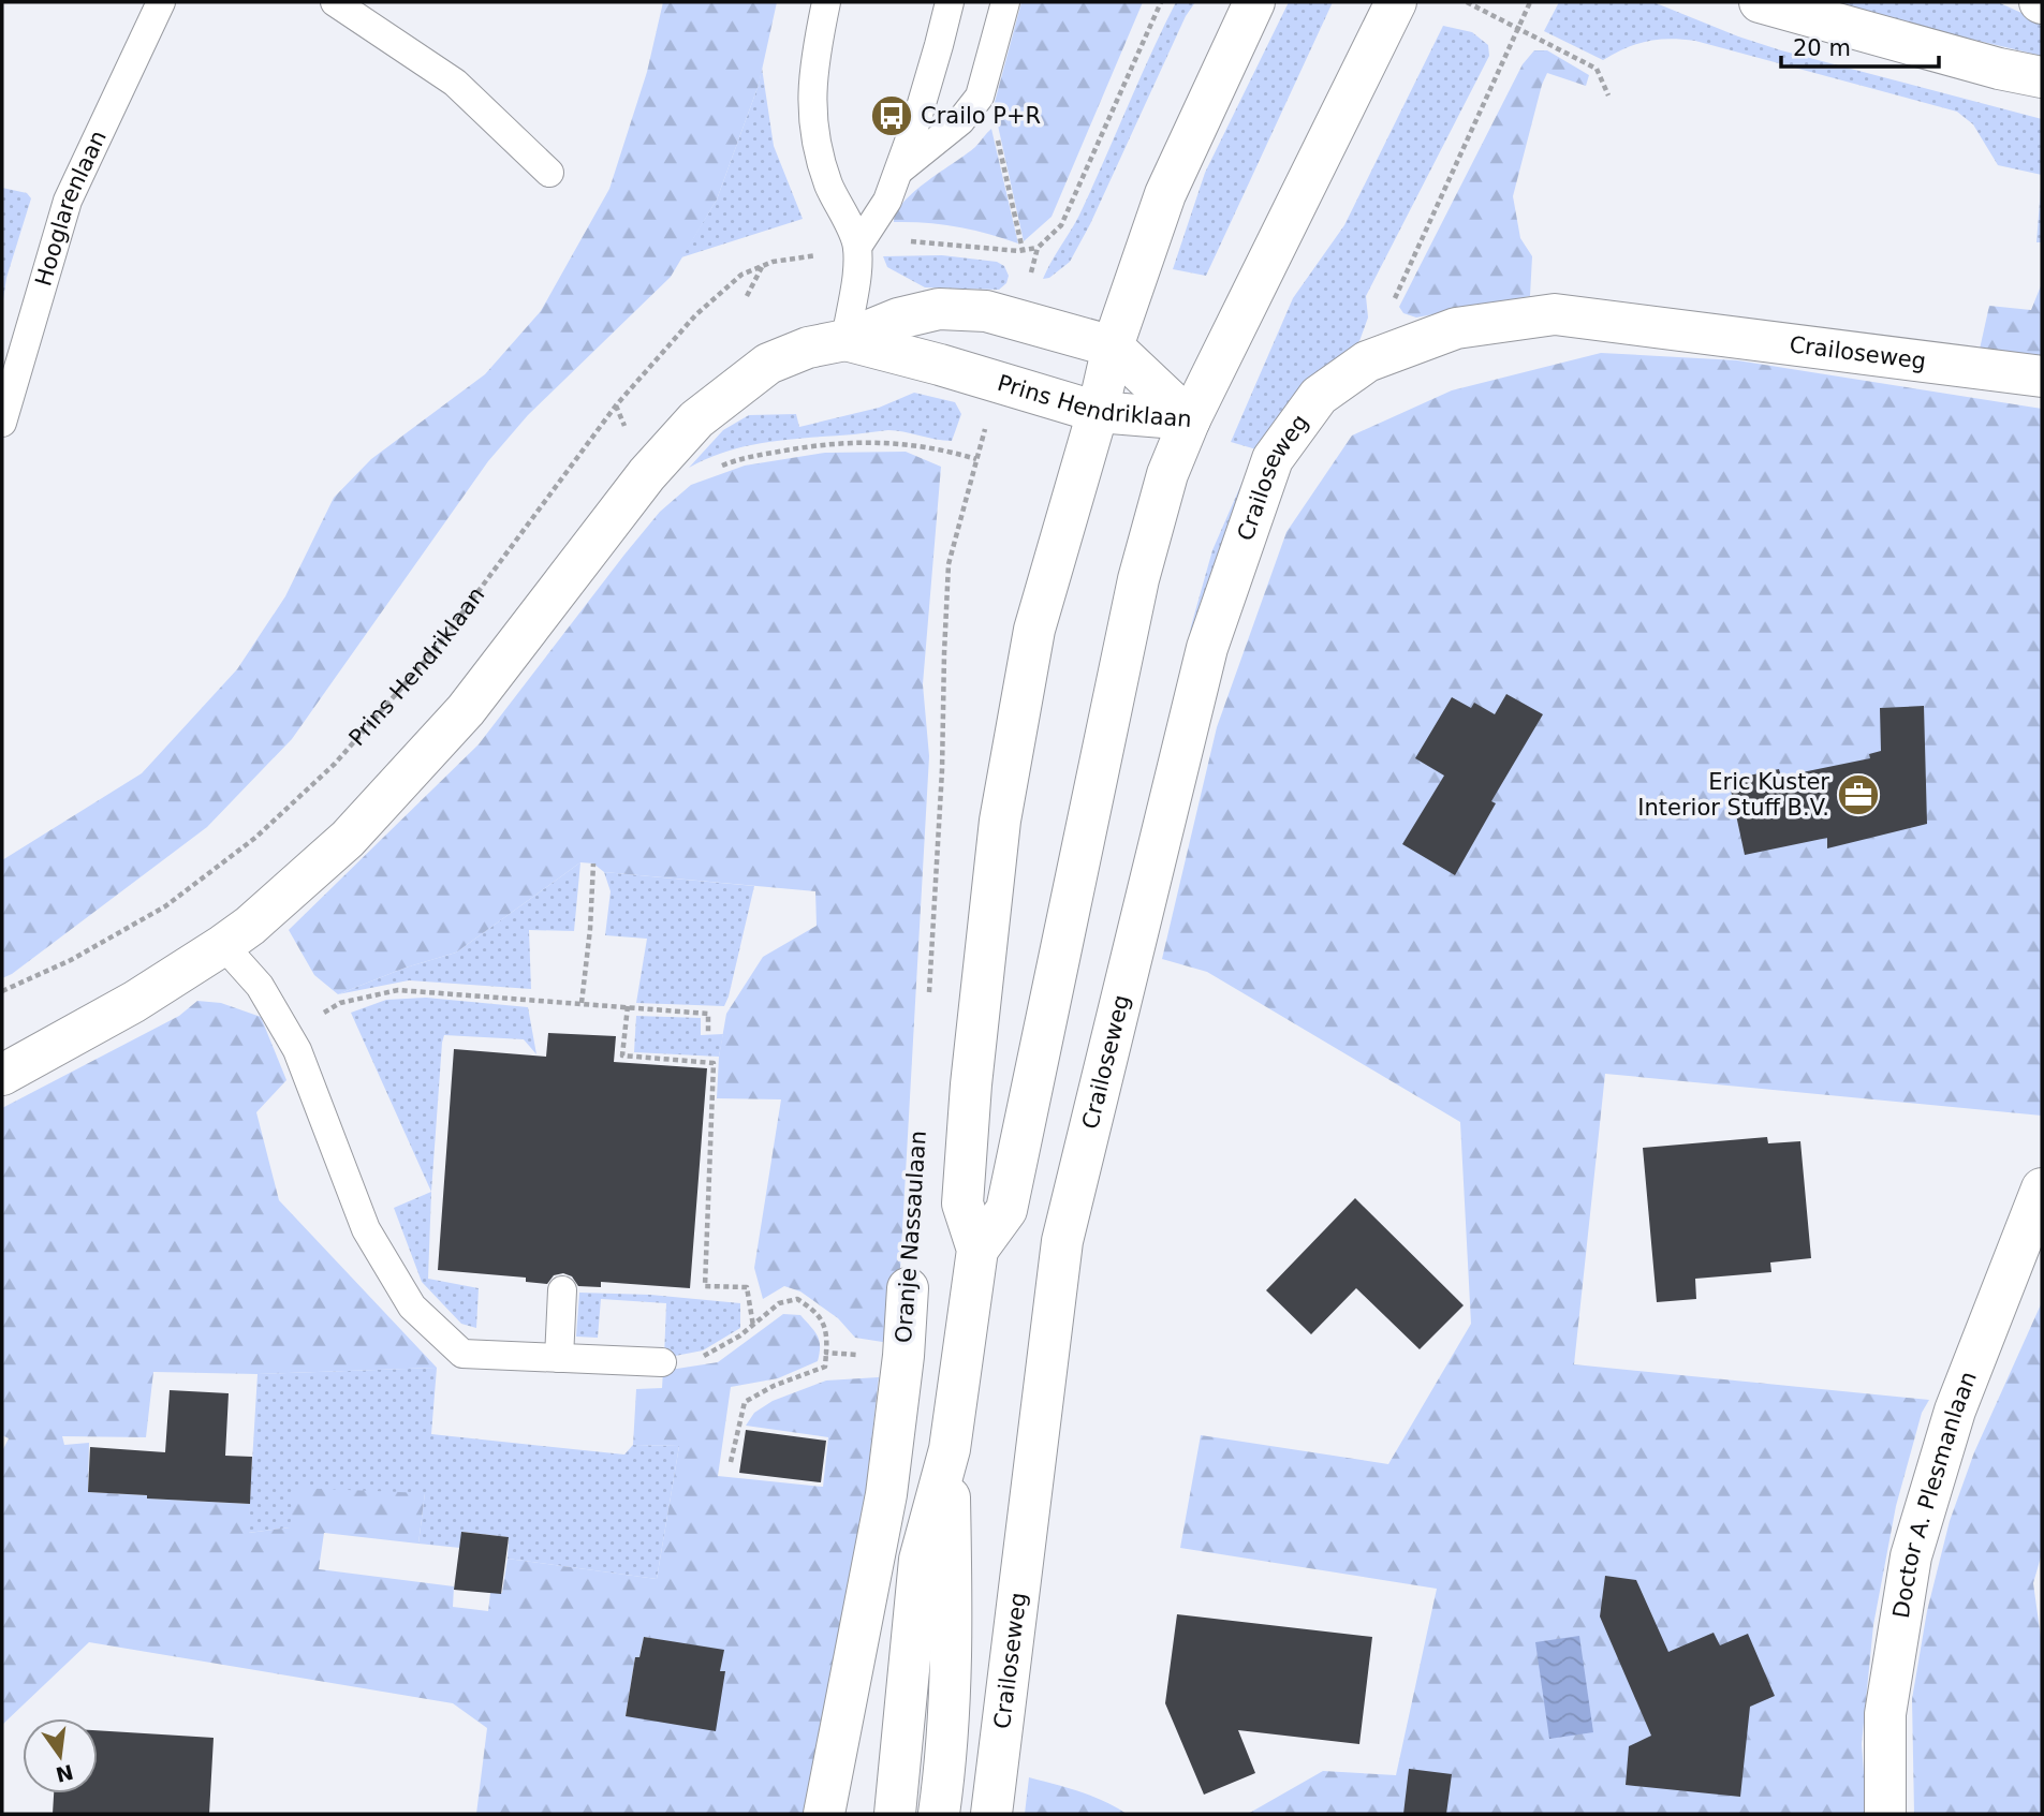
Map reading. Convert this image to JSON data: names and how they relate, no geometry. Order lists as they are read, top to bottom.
{
  "streets": {
    "main road": [
      "Crailoseweg",
      "Prins Hendriklaan",
      "Oranje Nassaulaan",
      "Doctor A. Plesmanlaan"
    ],
    "lane": ["Hooglarenlaan"]
  },
  "places": {
    "bus stop": ["Crailo P+R"],
    "office": ["Eric Kuster Interior Stuff B.V."]
  },
  "scale_bar": "20 m",
  "north": "bottom"
}
